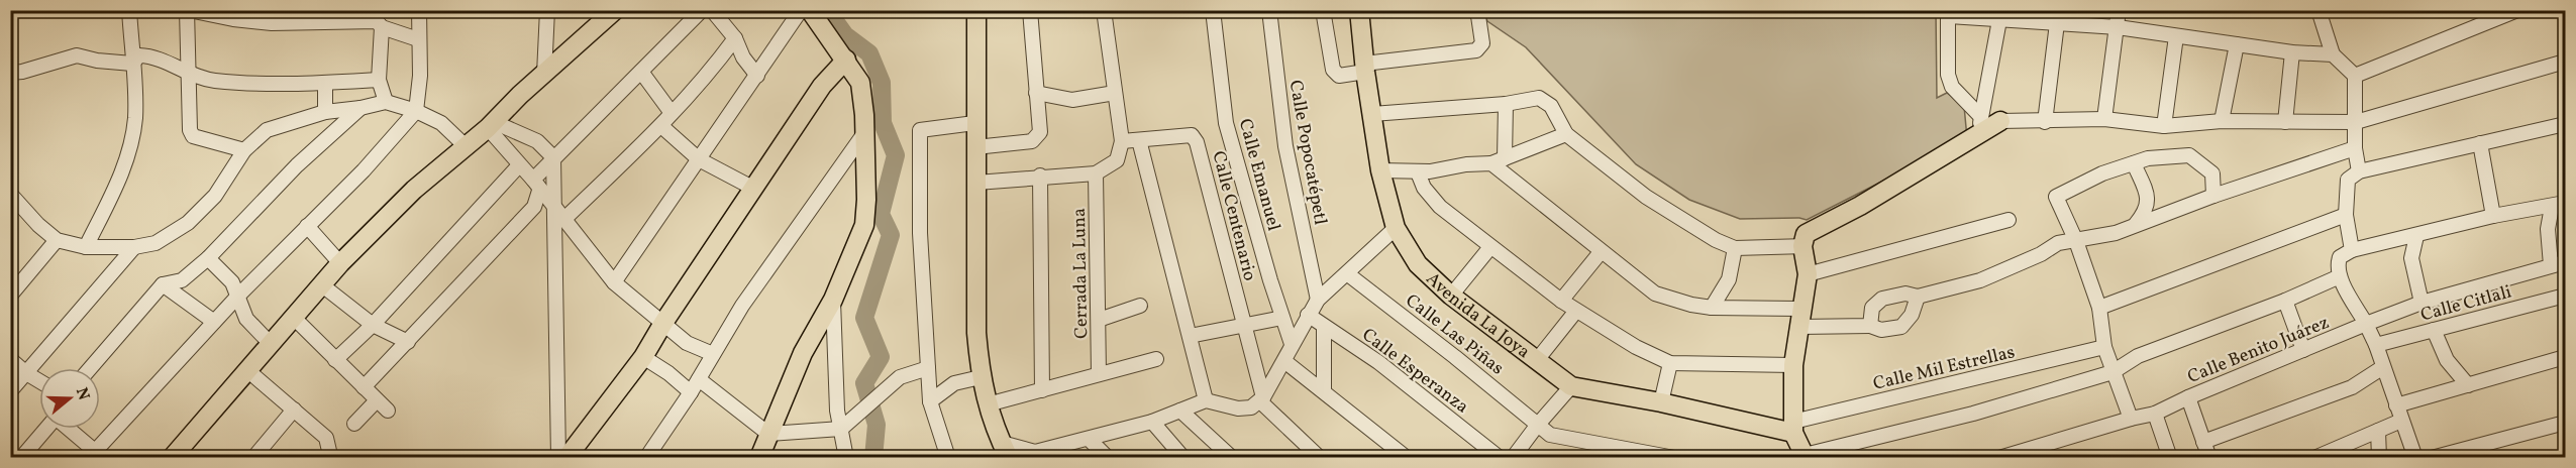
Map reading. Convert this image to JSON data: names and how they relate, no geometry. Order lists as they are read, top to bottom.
{
  "streets": {
    "main road": ["Avenida La Joya"],
    "street": [
      "Calle Popocatépetl",
      "Calle Emanuel",
      "Calle Centenario",
      "Cerrada La Luna",
      "Calle Citlali",
      "Calle Las Piñas",
      "Calle Benito Juárez",
      "Calle Mil Estrellas",
      "Calle Esperanza"
    ]
  },
  "crossings": [
    ["Avenida La Joya", "Calle Mil Estrellas"]
  ],
  "north": "right"
}
